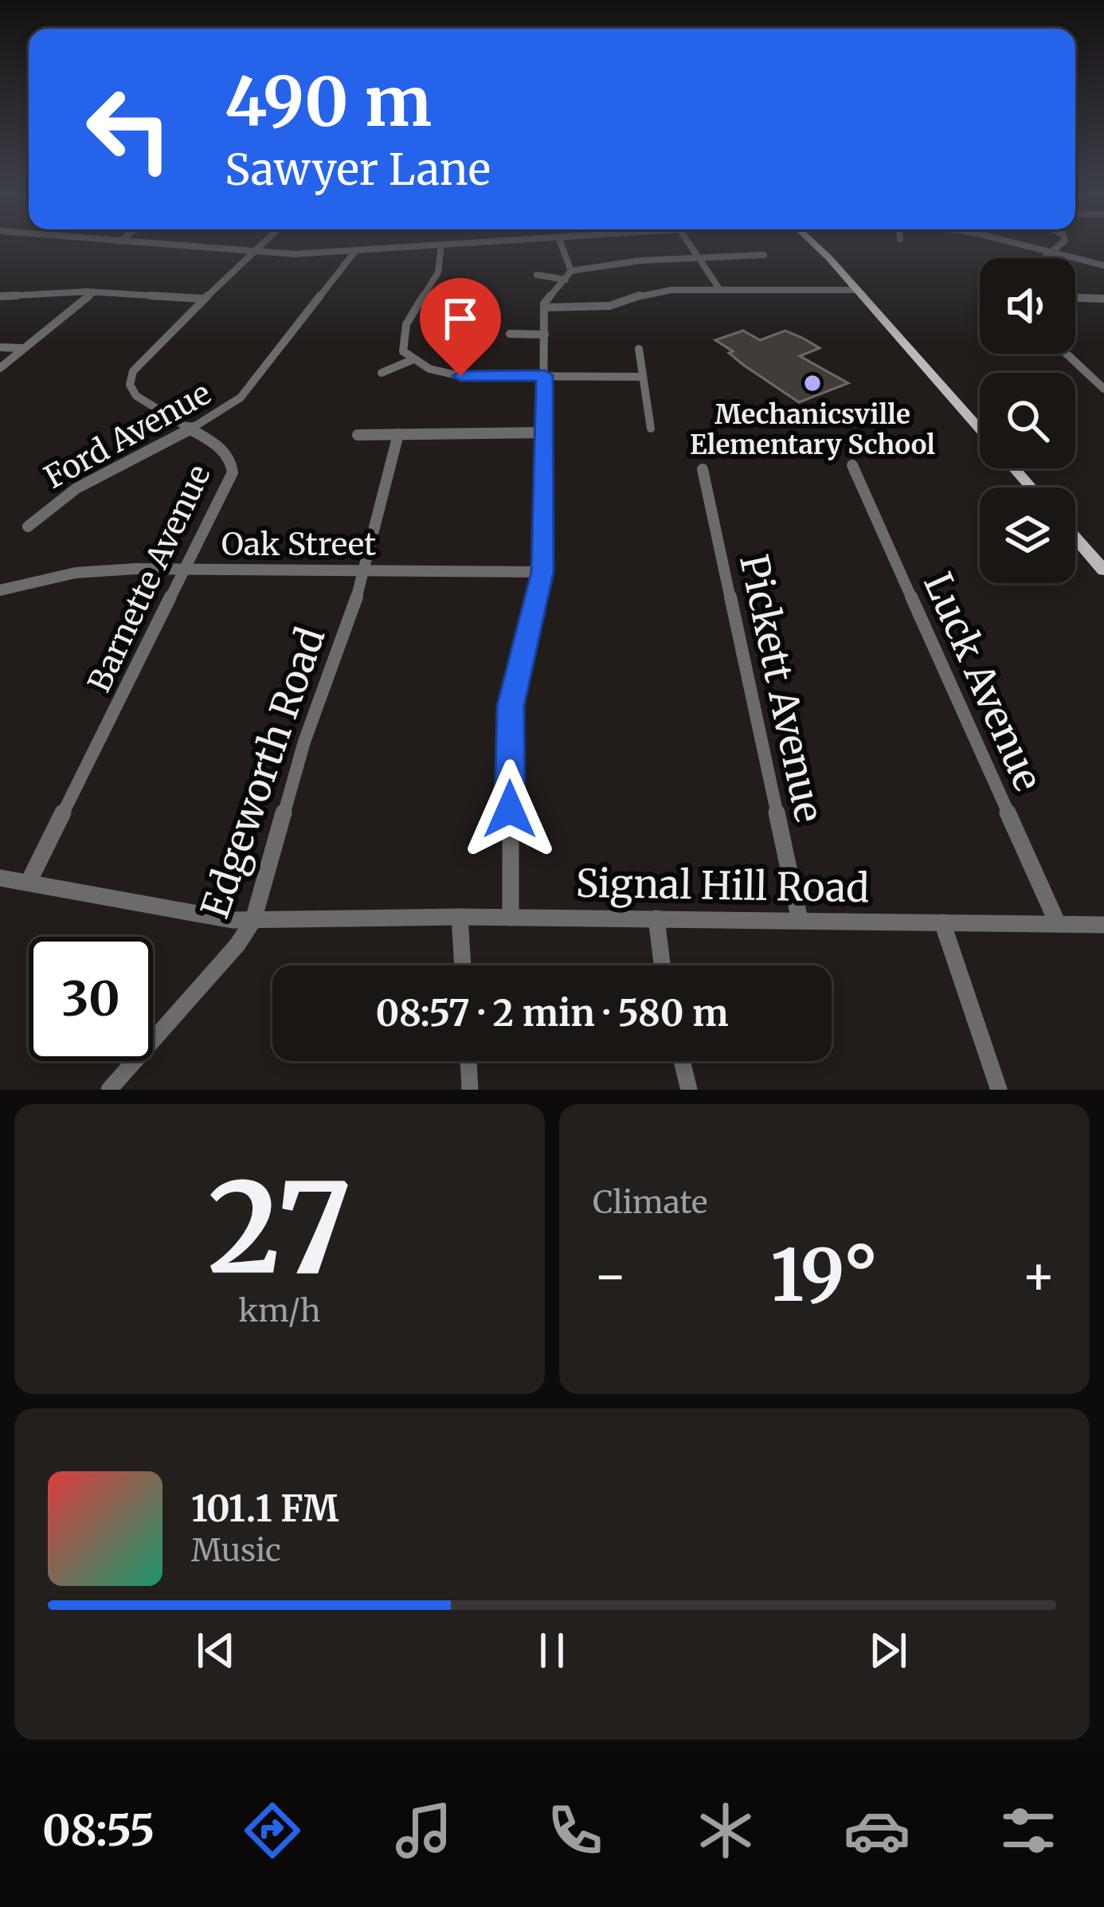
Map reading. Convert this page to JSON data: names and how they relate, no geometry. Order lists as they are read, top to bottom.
{
  "streets": {
    "street": [
      "Ford Avenue",
      "Oak Street",
      "Barnette Avenue",
      "Luck Avenue",
      "Pickett Avenue",
      "Edgeworth Road",
      "Signal Hill Road"
    ]
  },
  "crossings": [
    ["Ford Avenue", "Barnette Avenue"],
    ["Oak Street", "Barnette Avenue"],
    ["Oak Street", "Edgeworth Road"],
    ["Barnette Avenue", "Signal Hill Road"],
    ["Luck Avenue", "Signal Hill Road"],
    ["Pickett Avenue", "Signal Hill Road"],
    ["Edgeworth Road", "Signal Hill Road"]
  ],
  "places": ["Mechanicsville Elementary School"],
  "page": {
    "turn": ["490 m", "Sawyer Lane"],
    "limit": "30",
    "trip": "08:57 · 2 min · 580 m",
    "tile": [
      ["27", "km/h"],
      "Climate"
    ],
    "heat": ["−", "19°", "+"],
    "song": ["101.1 FM", "Music"],
    "tabs": "08:55"
  }
}
